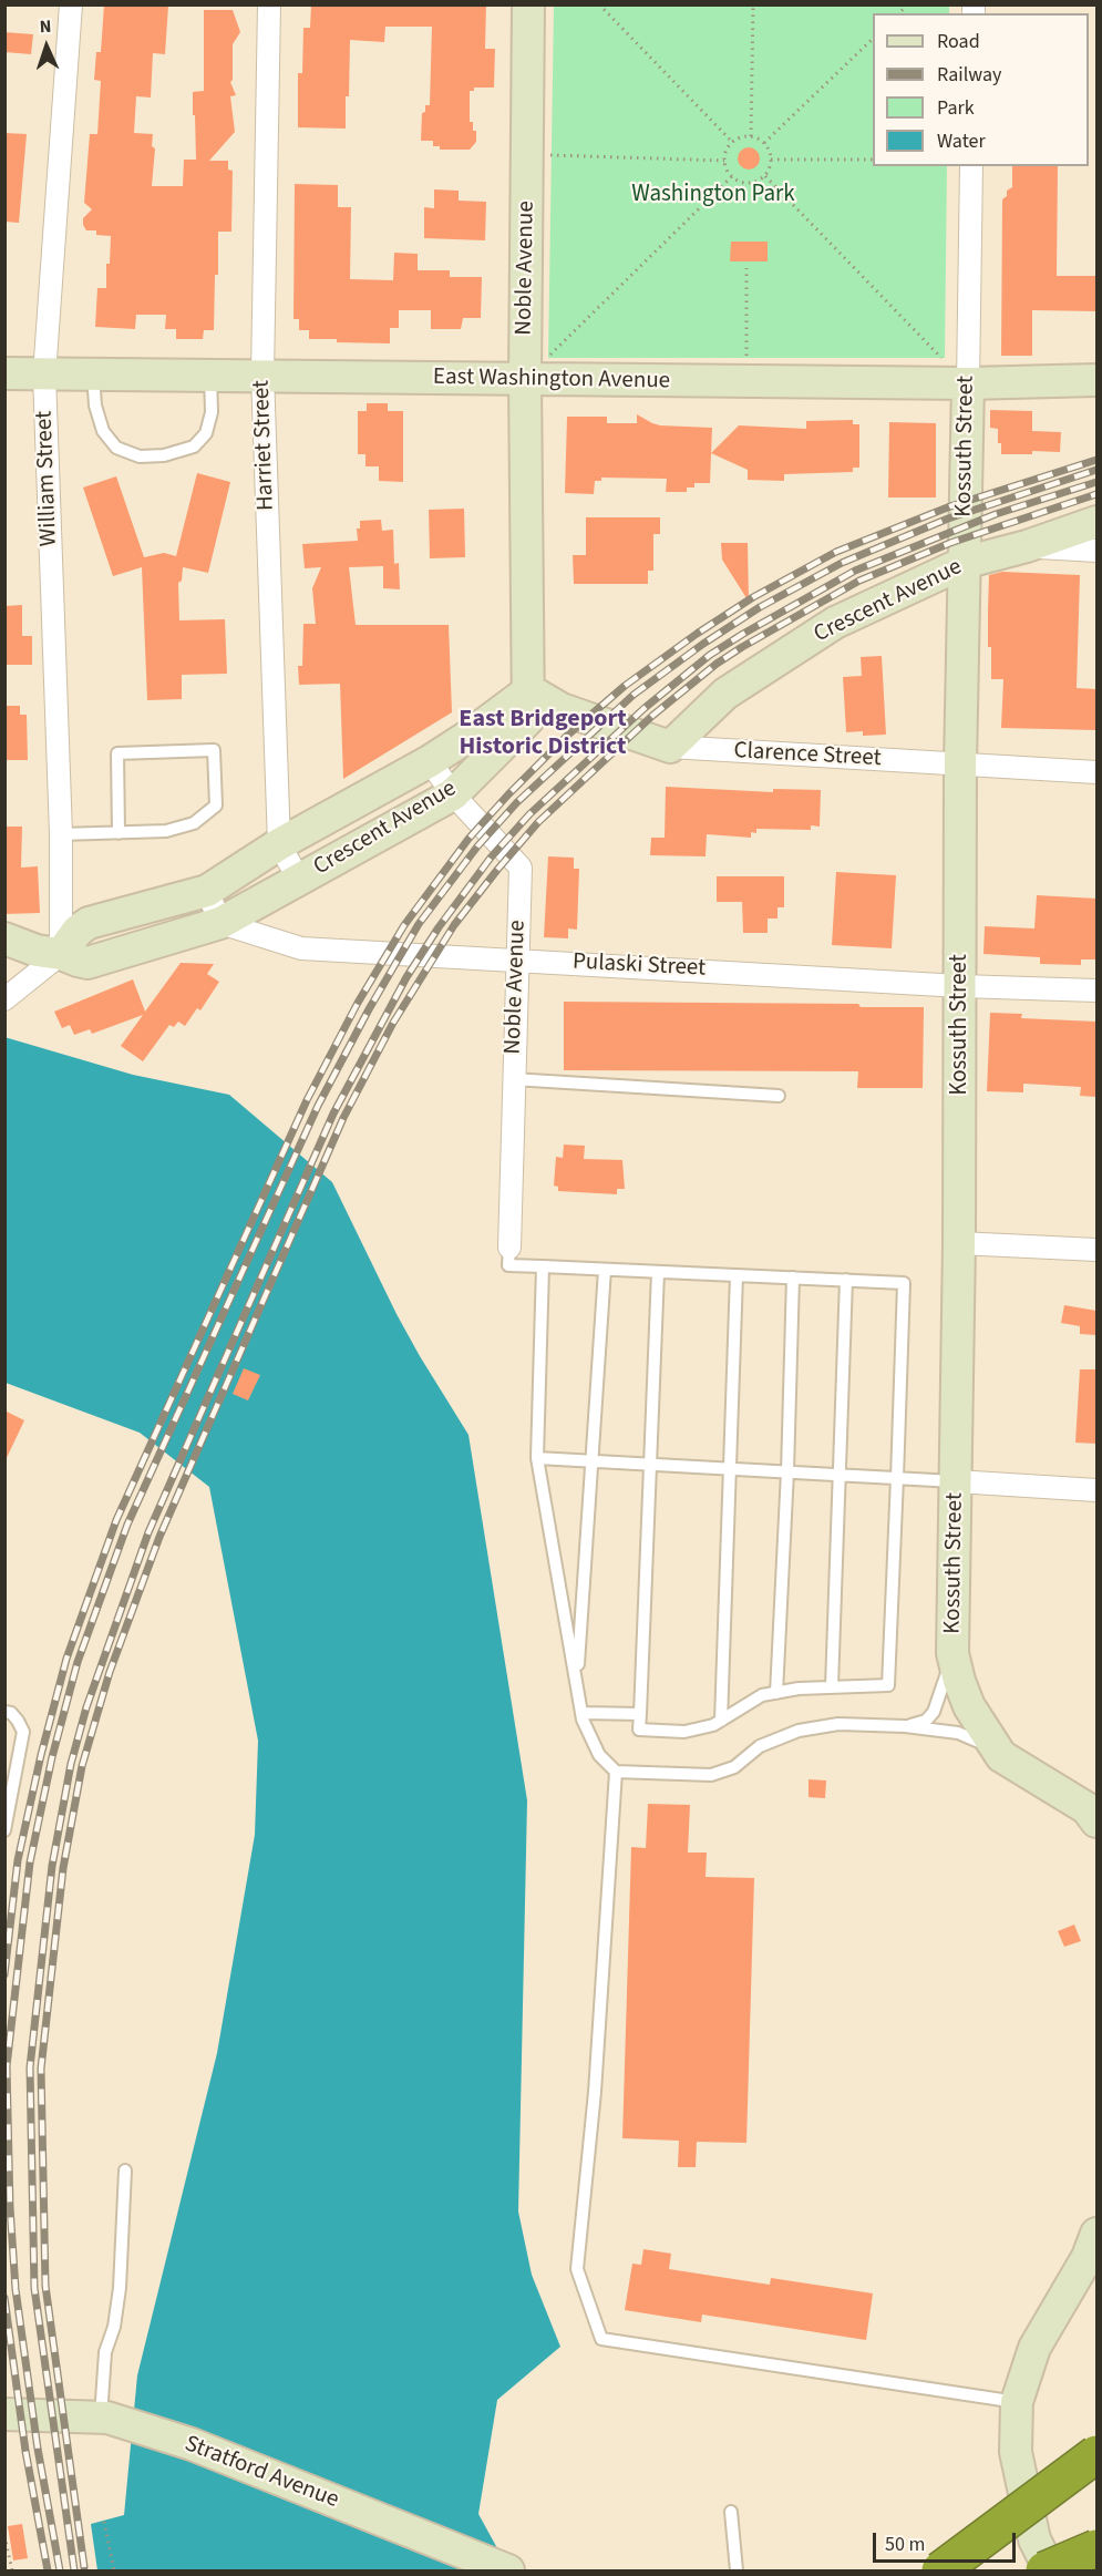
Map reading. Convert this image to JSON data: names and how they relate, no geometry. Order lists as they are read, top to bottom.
{
  "streets": {
    "main road": [
      "Noble Avenue",
      "East Washington Avenue",
      "Kossuth Street",
      "Crescent Avenue",
      "Clarence Street",
      "Stratford Avenue"
    ],
    "street": ["Harriet Street", "William Street", "Pulaski Street"]
  },
  "crossings": [
    ["Noble Avenue", "East Washington Avenue"],
    ["Noble Avenue", "Crescent Avenue"],
    ["Noble Avenue", "Clarence Street"],
    ["Noble Avenue", "Pulaski Street"],
    ["East Washington Avenue", "Harriet Street"],
    ["East Washington Avenue", "Kossuth Street"],
    ["East Washington Avenue", "William Street"],
    ["Harriet Street", "Crescent Avenue"],
    ["Kossuth Street", "Crescent Avenue"],
    ["Kossuth Street", "Clarence Street"],
    ["Kossuth Street", "Pulaski Street"],
    ["William Street", "Crescent Avenue"],
    ["Crescent Avenue", "Clarence Street"],
    ["Crescent Avenue", "Pulaski Street"]
  ],
  "districts": ["East Bridgeport Historic District"],
  "parks": ["Washington Park"],
  "legend": [
    "Road",
    "Railway",
    "Park",
    "Water"
  ],
  "scale_bar": "50 m",
  "north": "top"
}
